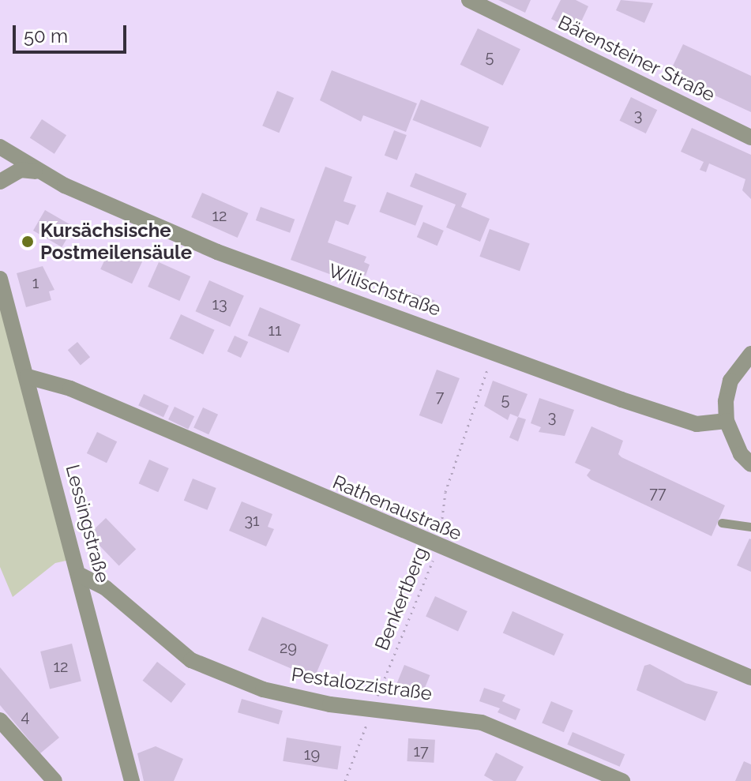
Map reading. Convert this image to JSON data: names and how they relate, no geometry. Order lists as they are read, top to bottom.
{
  "streets": {
    "street": [
      "Bärensteiner Straße",
      "Wilischstraße",
      "Rathenaustraße",
      "Lessingstraße",
      "Pestalozzistraße"
    ],
    "path": ["Benkertberg"]
  },
  "crossings": [
    ["Wilischstraße", "Benkertberg"],
    ["Rathenaustraße", "Lessingstraße"],
    ["Rathenaustraße", "Benkertberg"],
    ["Lessingstraße", "Pestalozzistraße"],
    ["Benkertberg", "Pestalozzistraße"]
  ],
  "places": ["Kursächsische Postmeilensäule"],
  "house_numbers": [
    "5",
    "3",
    "12",
    "1",
    "13",
    "11",
    "7",
    "5",
    "3",
    "77",
    "31",
    "29",
    "12",
    "4",
    "17",
    "19"
  ],
  "scale_bar": "50 m"
}
